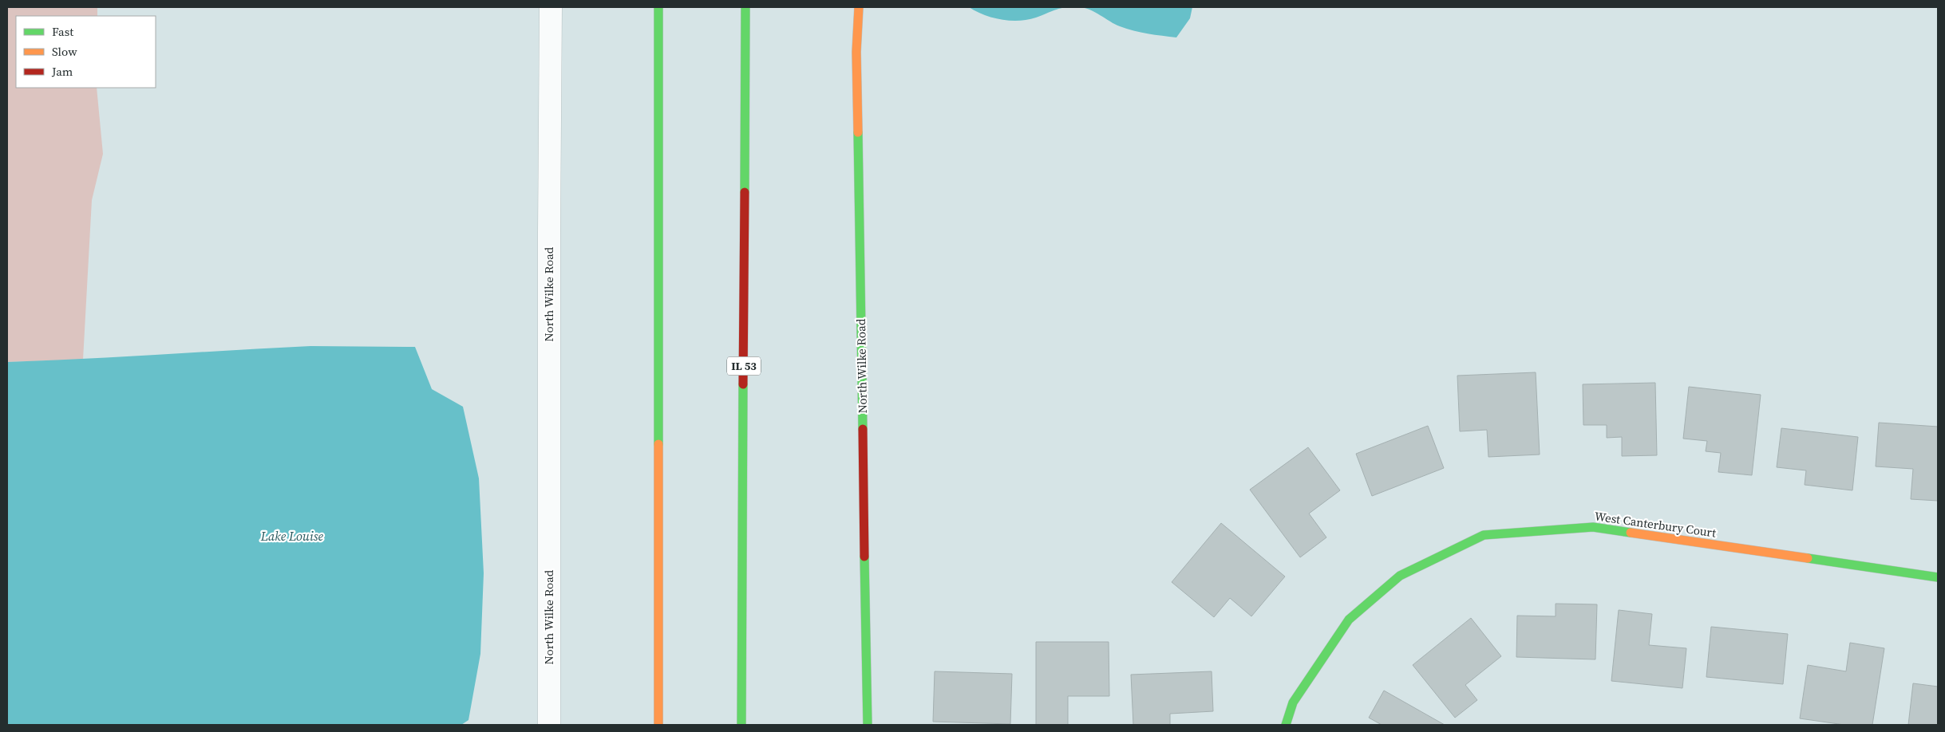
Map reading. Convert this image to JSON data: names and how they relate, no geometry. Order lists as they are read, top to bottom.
{
  "streets": {
    "main road": ["North Wilke Road", "IL 53", "West Canterbury Court"]
  },
  "water": ["Lake Louise"],
  "legend": ["Fast", "Slow", "Jam"]
}
